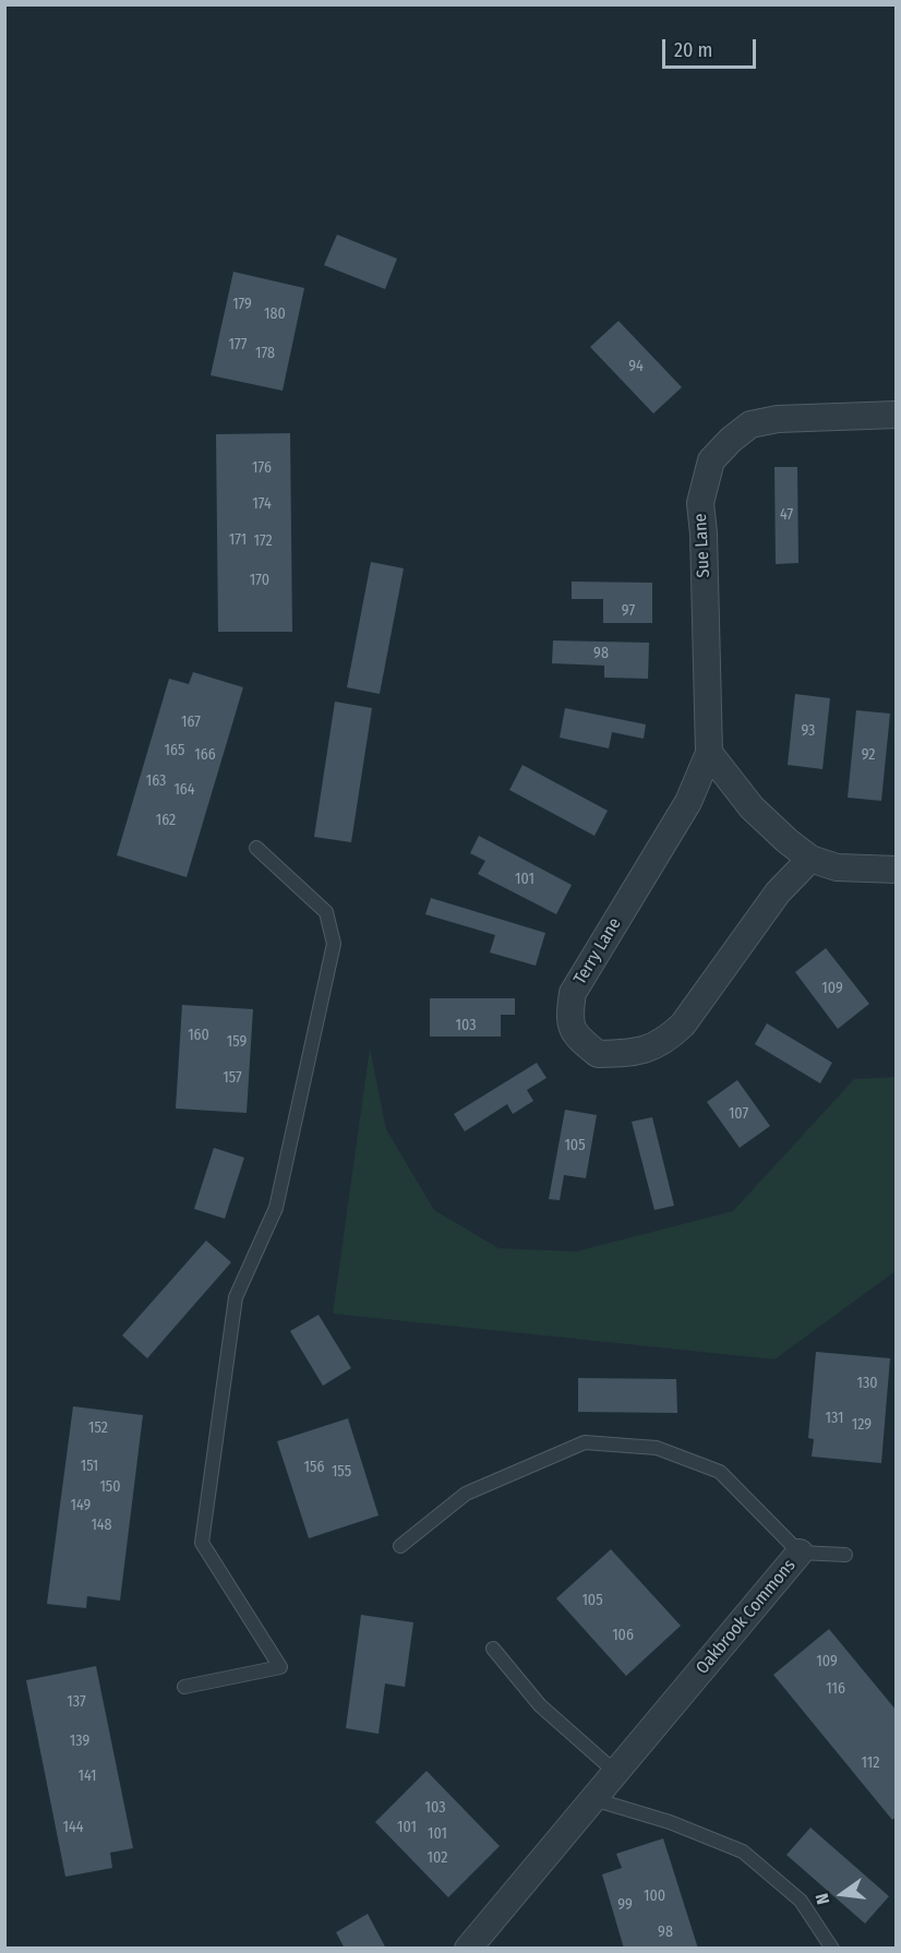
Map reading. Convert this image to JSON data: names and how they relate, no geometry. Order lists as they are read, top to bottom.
{
  "streets": {
    "street": ["Sue Lane", "Terry Lane", "Oakbrook Commons"]
  },
  "crossings": [
    ["Sue Lane", "Terry Lane"]
  ],
  "house_numbers": [
    "179",
    "180",
    "177",
    "178",
    "94",
    "176",
    "174",
    "47",
    "171",
    "172",
    "170",
    "97",
    "98",
    "167",
    "93",
    "165",
    "166",
    "92",
    "163",
    "164",
    "162",
    "101",
    "109",
    "103",
    "160",
    "159",
    "157",
    "107",
    "105",
    "130",
    "131",
    "129",
    "152",
    "151",
    "156",
    "155",
    "150",
    "149",
    "148",
    "105",
    "106",
    "109",
    "116",
    "137",
    "139",
    "112",
    "141",
    "103",
    "144",
    "101",
    "101",
    "102",
    "100",
    "99",
    "98"
  ],
  "scale_bar": "20 m",
  "north": "left"
}
